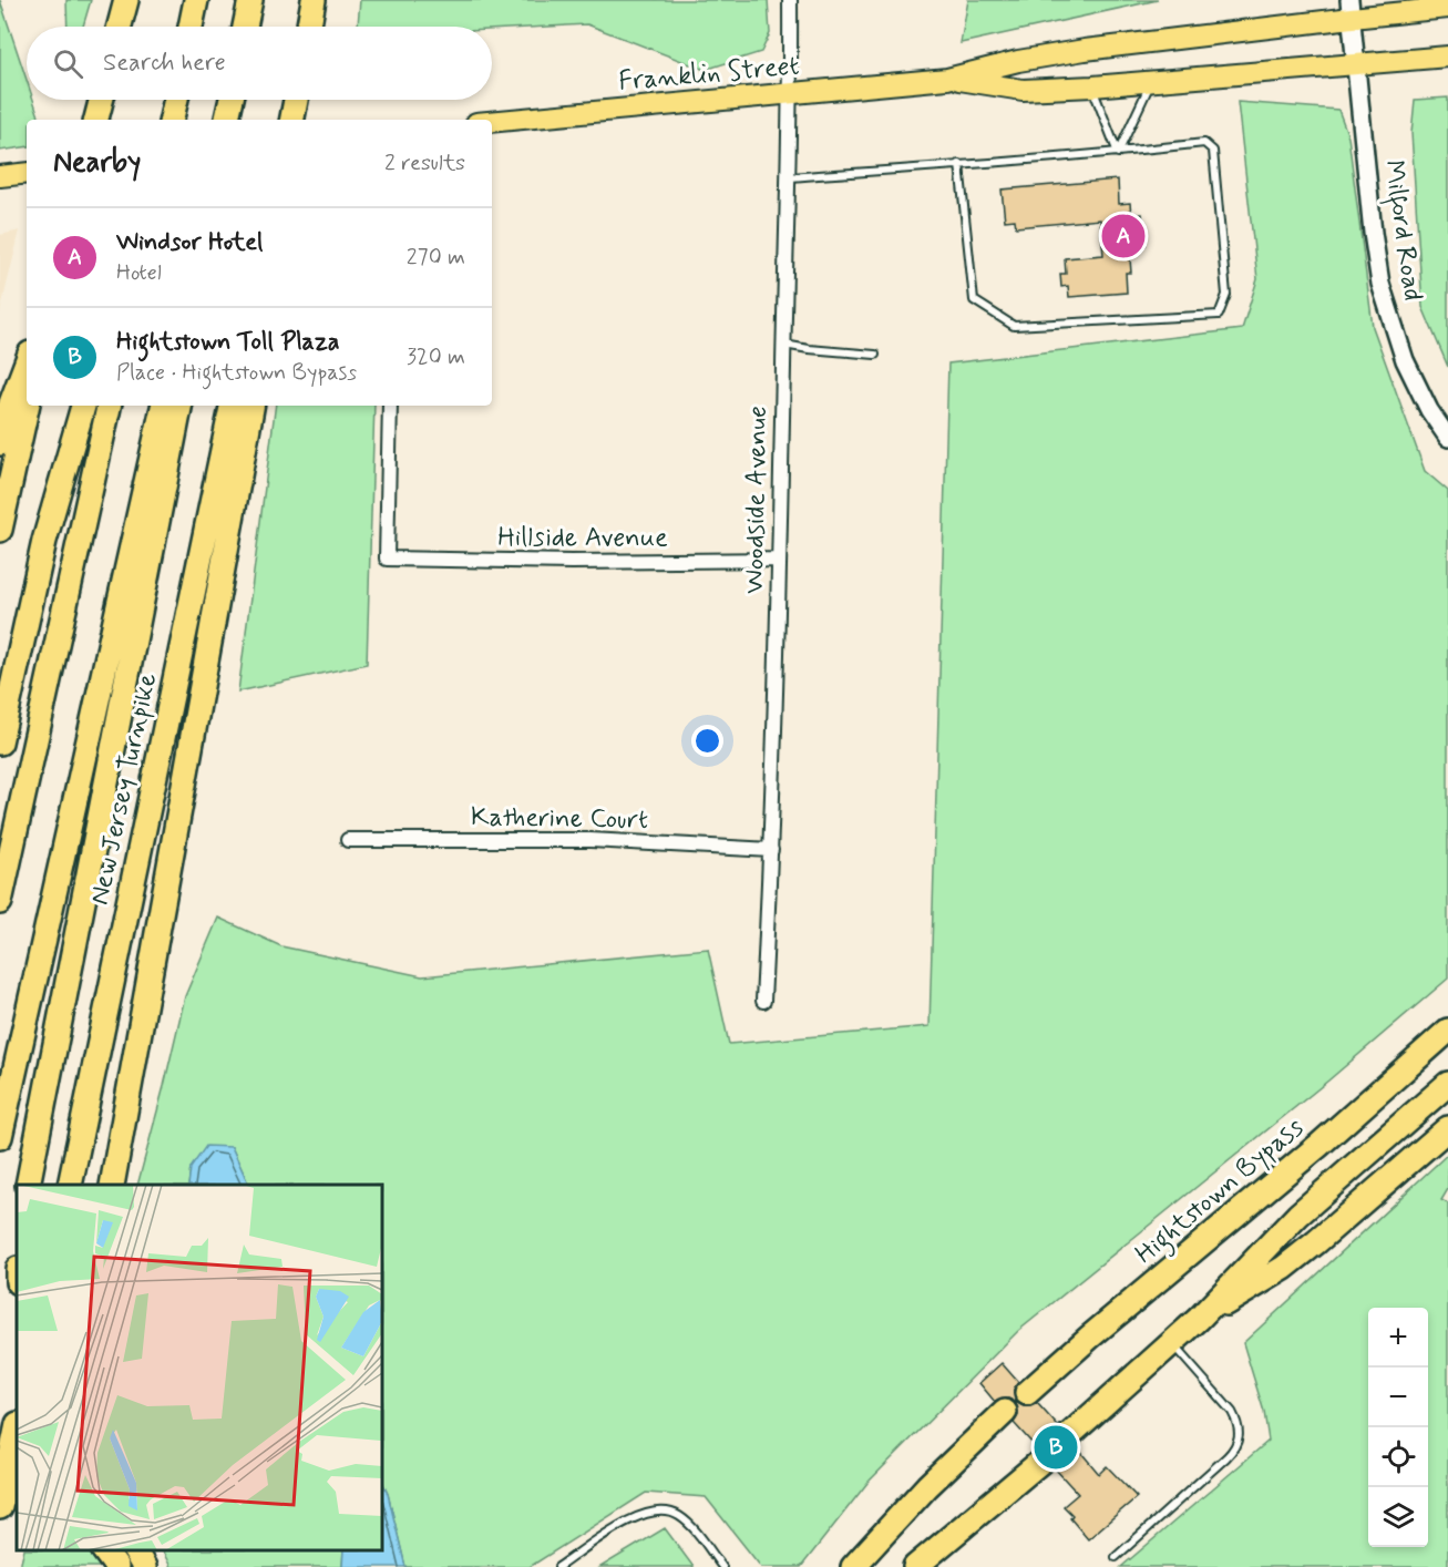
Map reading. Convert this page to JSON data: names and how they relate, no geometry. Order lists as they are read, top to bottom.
{
  "streets": {
    "highway": ["New Jersey Turnpike", "Hightstown Bypass"],
    "main road": ["Franklin Street"],
    "street": [
      "Milford Road",
      "Woodside Avenue",
      "Hillside Avenue",
      "Katherine Court"
    ]
  },
  "crossings": [
    ["Franklin Street", "Woodside Avenue"],
    ["Woodside Avenue", "Hillside Avenue"],
    ["Woodside Avenue", "Katherine Court"]
  ],
  "page": {
    "search": "Search here",
    "heading": ["Nearby", "2 results"],
    "list": [
      {
        "mark": "A",
        "name": "Windsor Hotel",
        "note": "Hotel",
        "value": "270 m"
      },
      {
        "mark": "B",
        "name": "Hightstown Toll Plaza",
        "note": "Place · Hightstown Bypass",
        "value": "320 m"
      }
    ],
    "pins": ["A", "B"],
    "map_buttons": ["+", "−"]
  }
}
